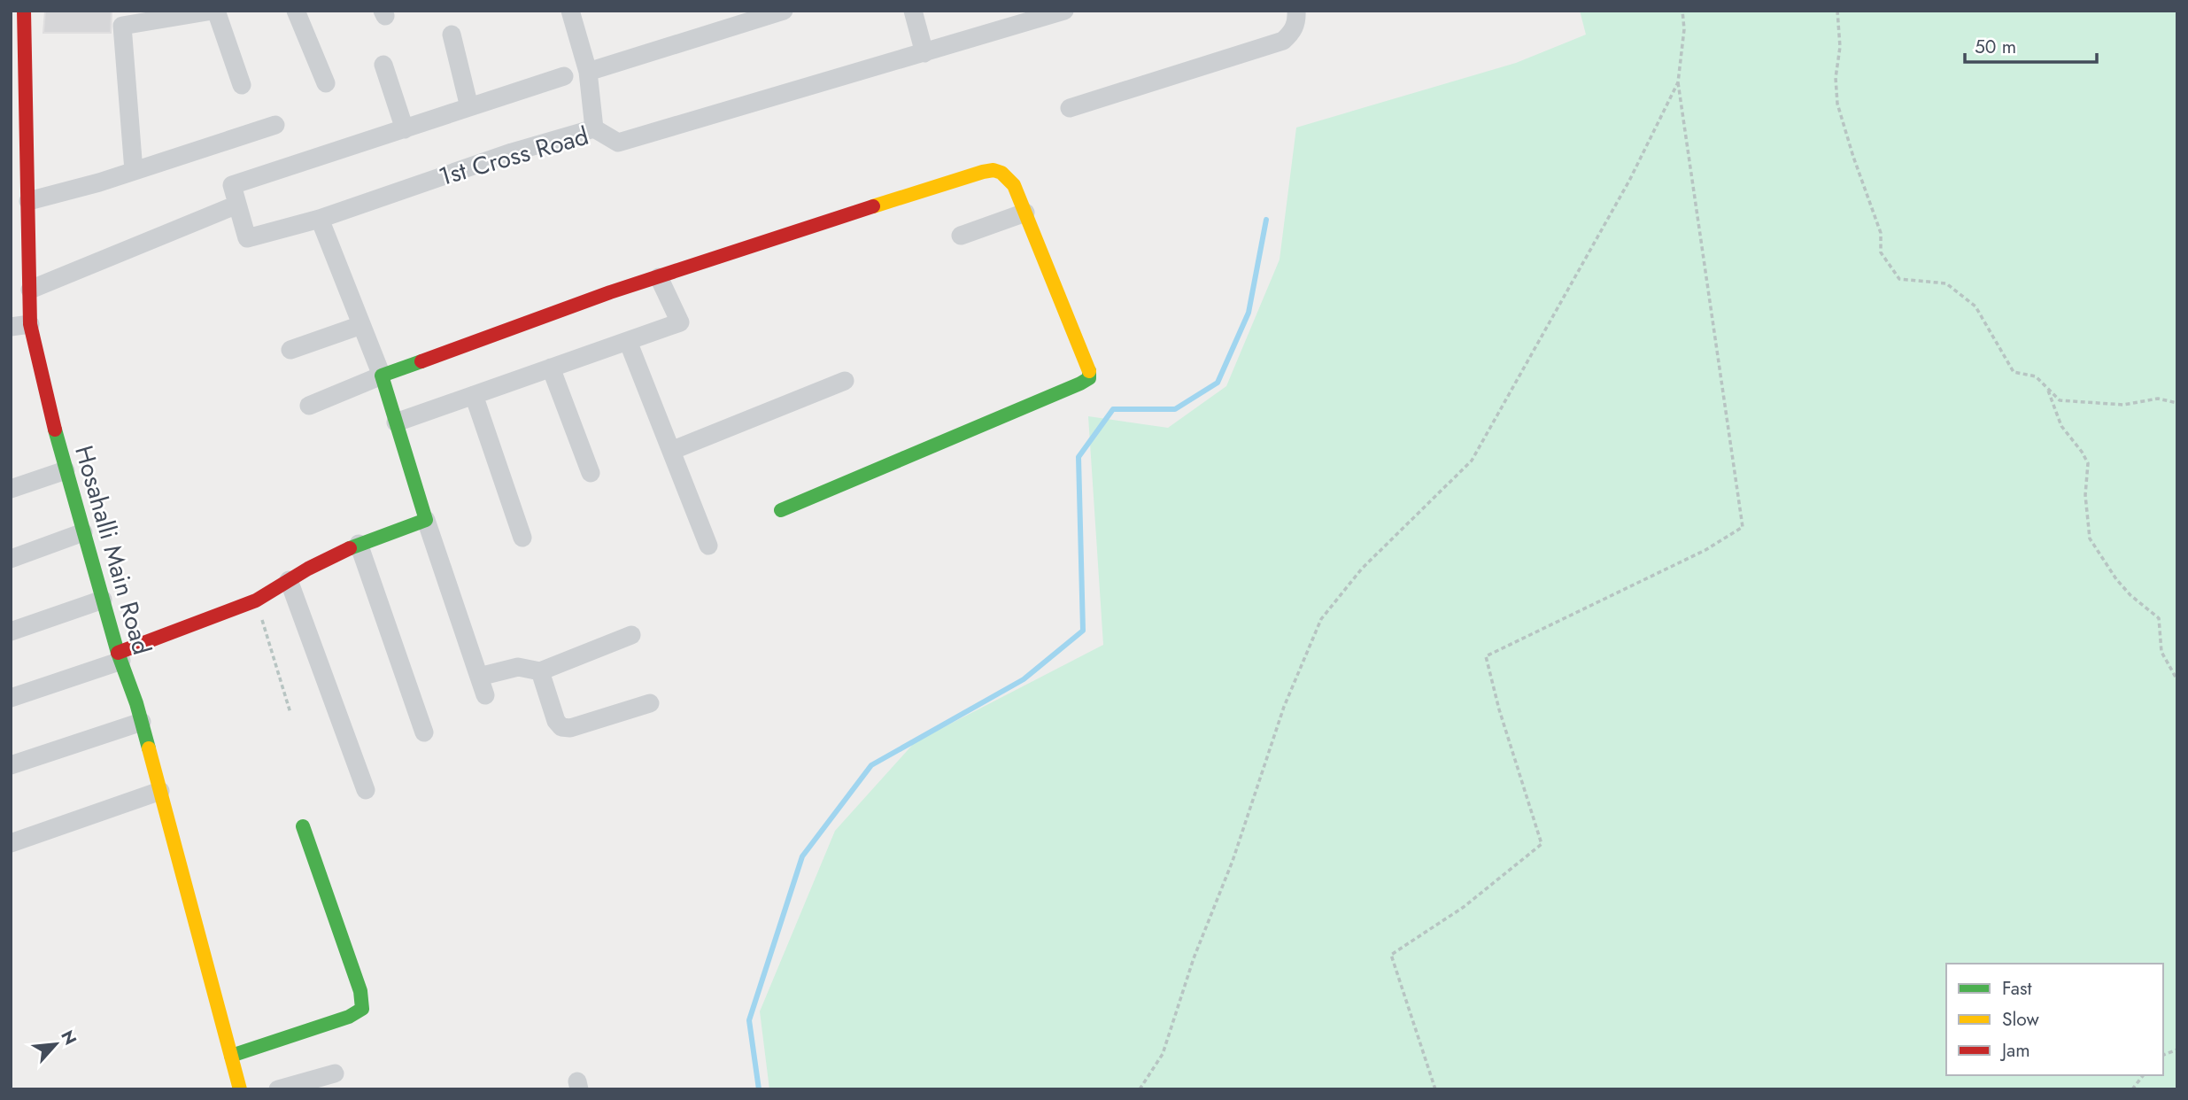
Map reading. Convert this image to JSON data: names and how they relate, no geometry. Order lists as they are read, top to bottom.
{
  "streets": {
    "street": ["1st Cross Road", "Hosahalli Main Road"]
  },
  "legend": ["Fast", "Slow", "Jam"],
  "scale_bar": "50 m",
  "north": "top right"
}
